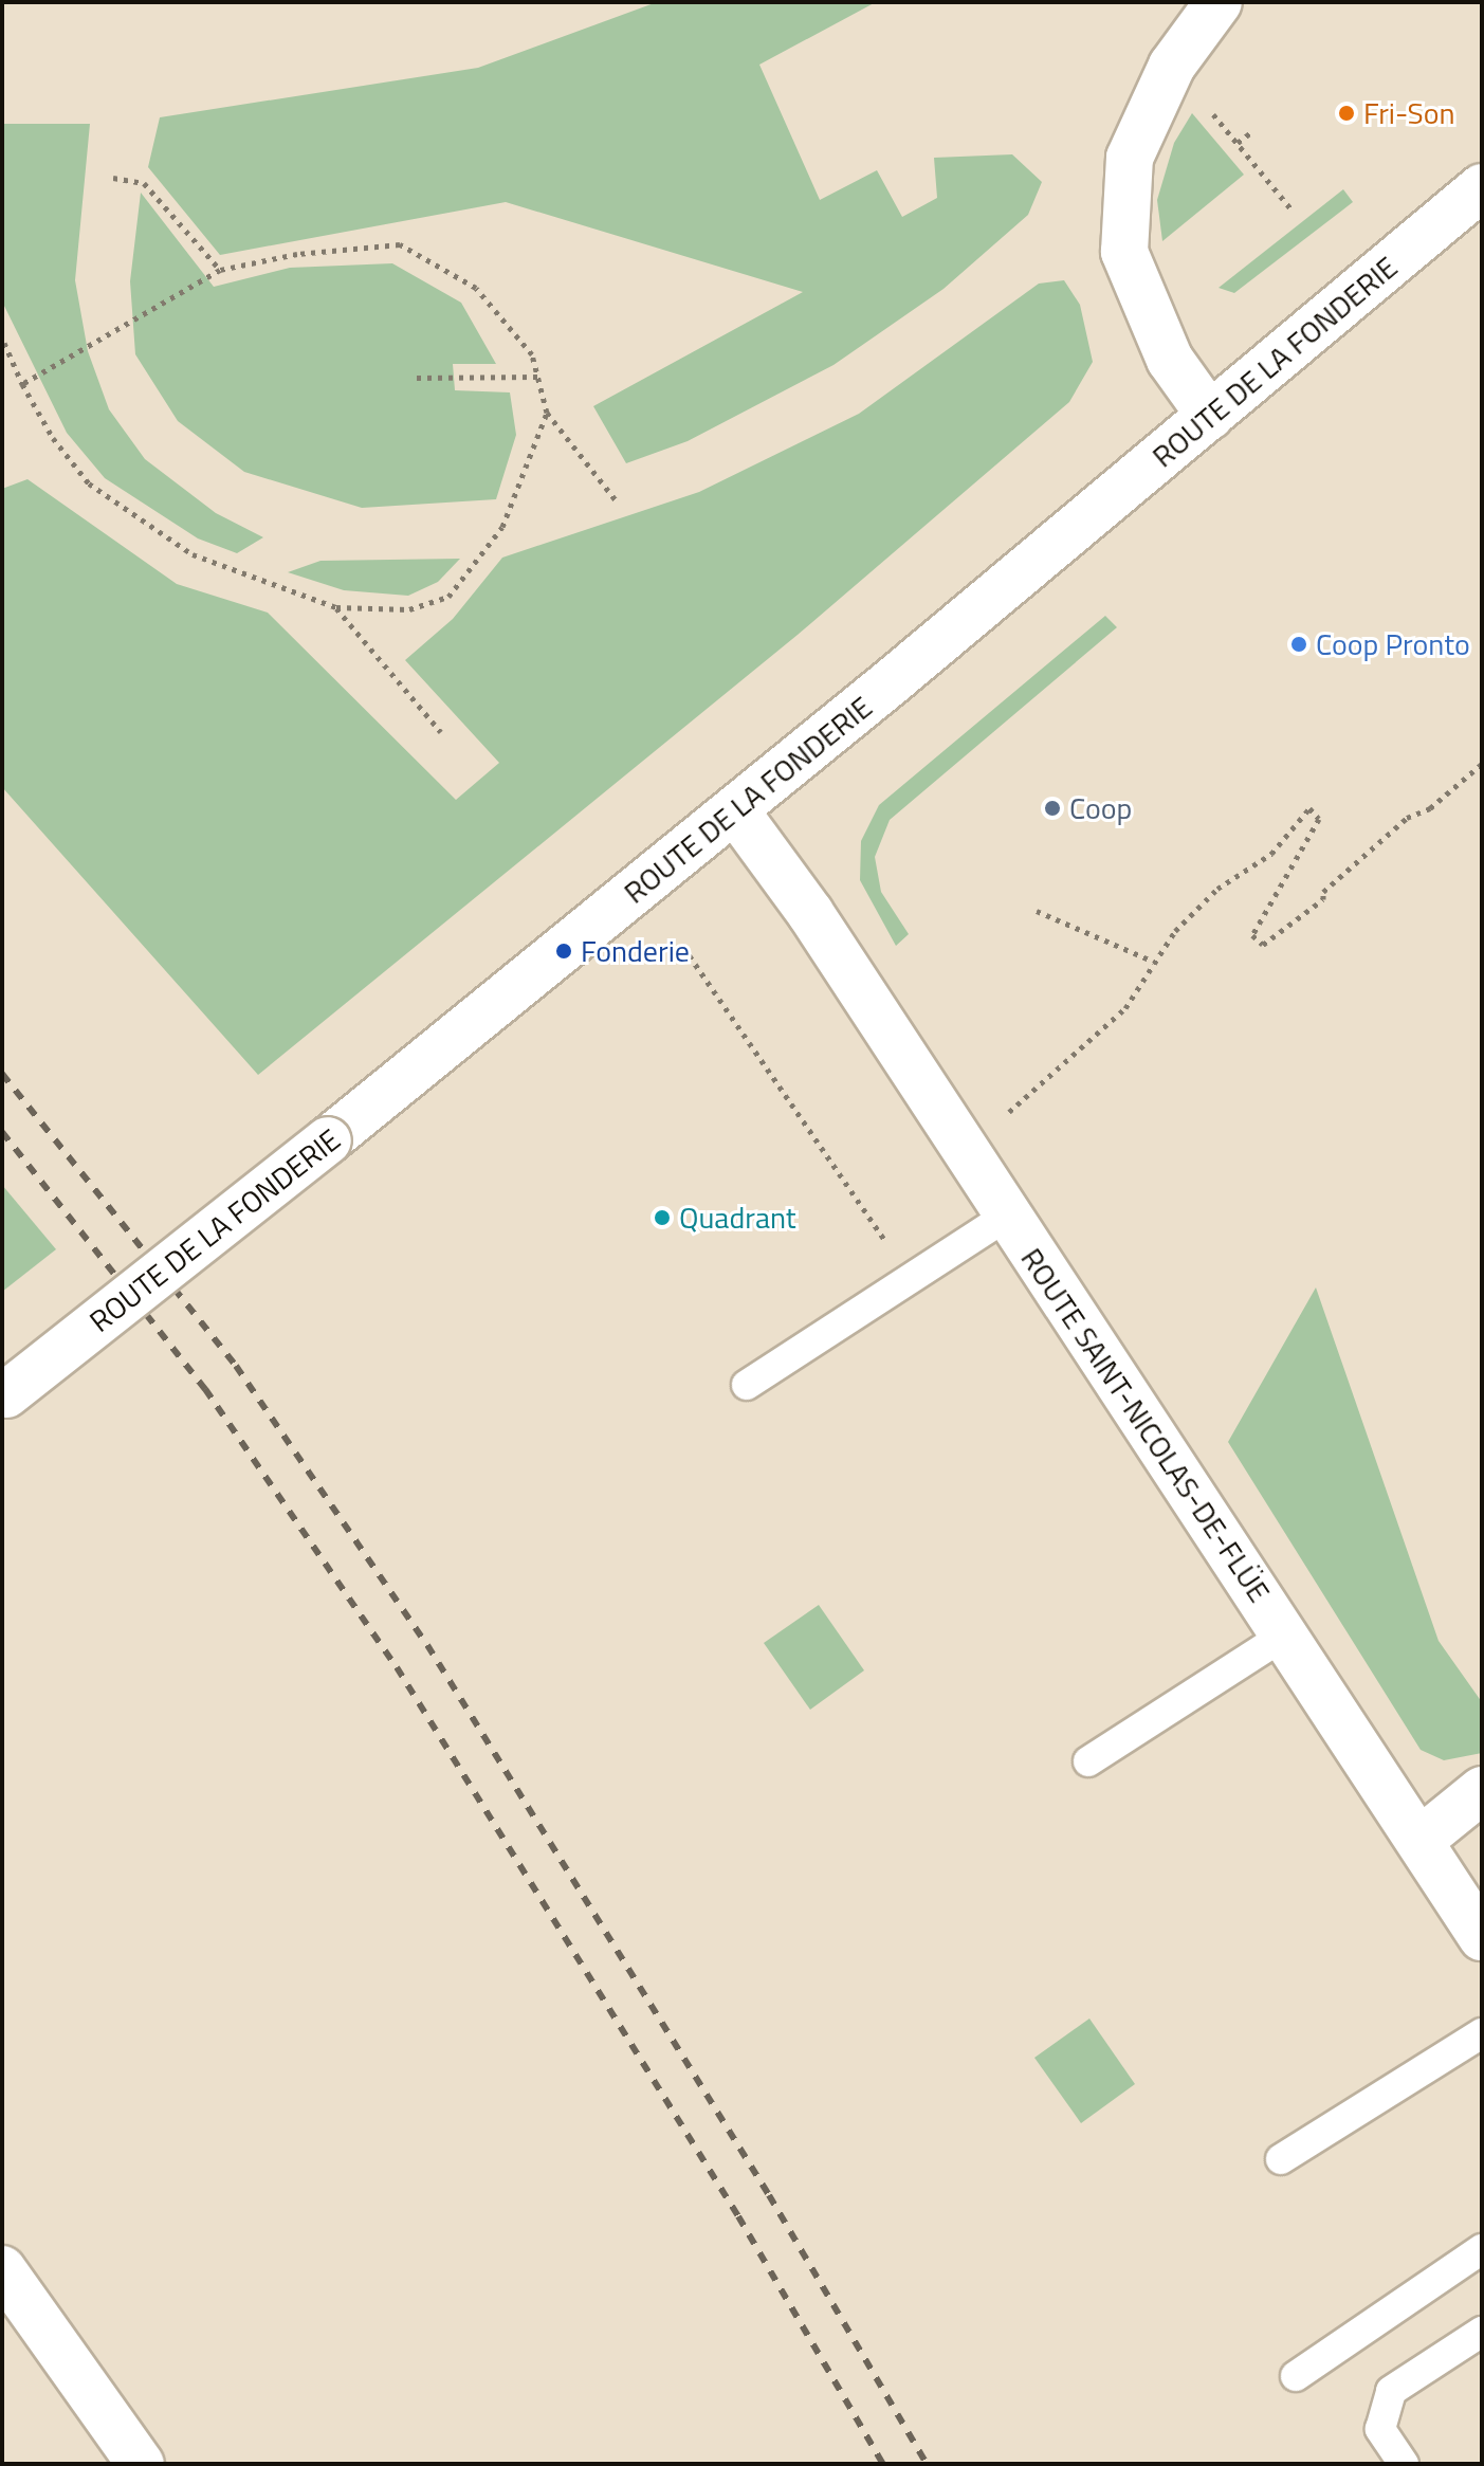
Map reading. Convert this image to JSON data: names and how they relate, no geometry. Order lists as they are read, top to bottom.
{
  "streets": {
    "street": ["ROUTE DE LA FONDERIE", "ROUTE SAINT-NICOLAS-DE-FLÜE"]
  },
  "crossings": [
    ["ROUTE DE LA FONDERIE", "ROUTE SAINT-NICOLAS-DE-FLÜE"]
  ],
  "places": [
    "Fri-Son",
    "Coop Pronto",
    "Coop",
    "Fonderie",
    "Quadrant"
  ]
}
